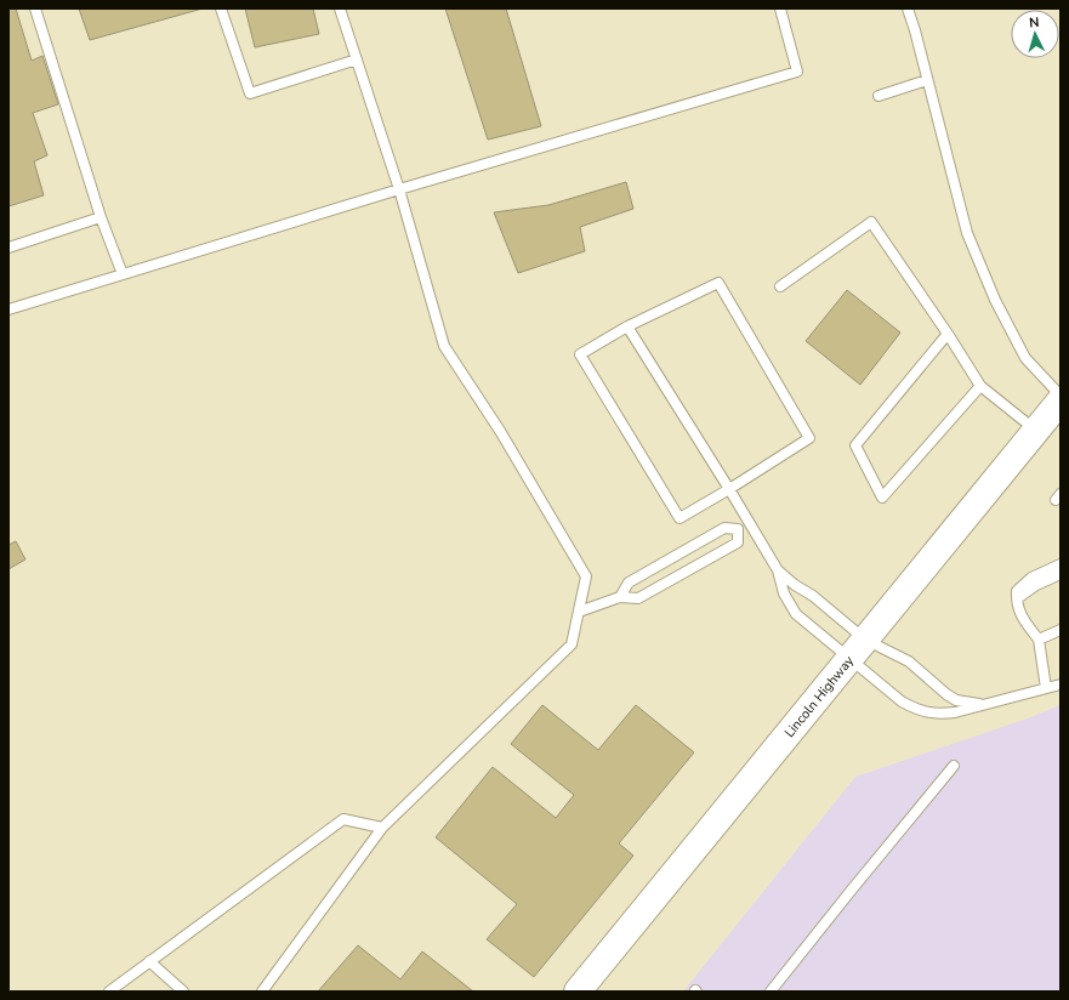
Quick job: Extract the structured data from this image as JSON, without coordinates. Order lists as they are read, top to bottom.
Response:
{
  "streets": {
    "main road": ["Lincoln Highway"]
  },
  "north": "top"
}
